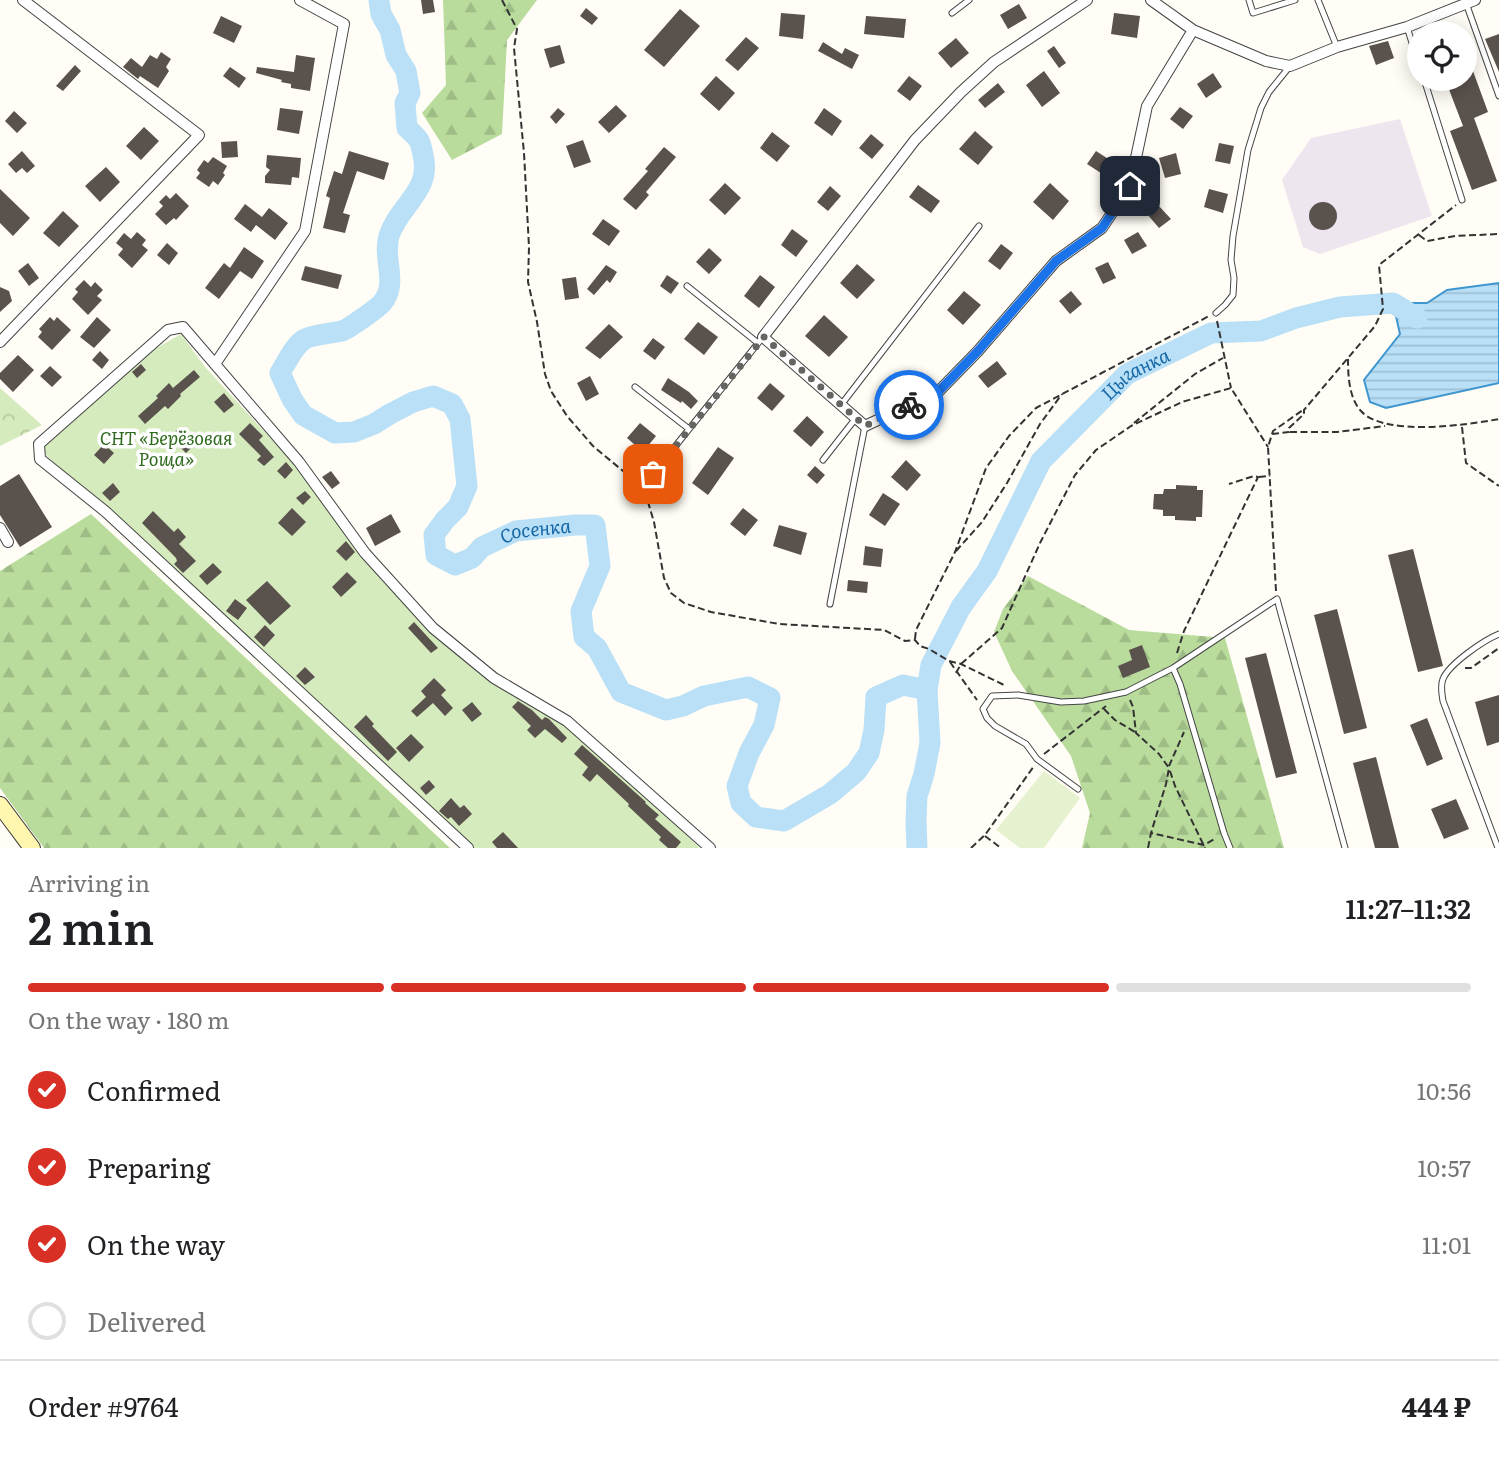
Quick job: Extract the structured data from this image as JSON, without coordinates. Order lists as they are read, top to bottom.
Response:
{
  "water": ["Цыганка", "Сосенка"],
  "parks": ["СНТ «Берёзовая Роща»"],
  "page": {
    "heading": ["2 min", "Arriving in", "11:27–11:32"],
    "panel": ["Order #9764", "444 ₽"],
    "bar": "On the way · 180 m",
    "list": [
      ["Confirmed", "10:56"],
      ["Preparing", "10:57"],
      ["On the way", "11:01"],
      "Delivered"
    ]
  }
}
